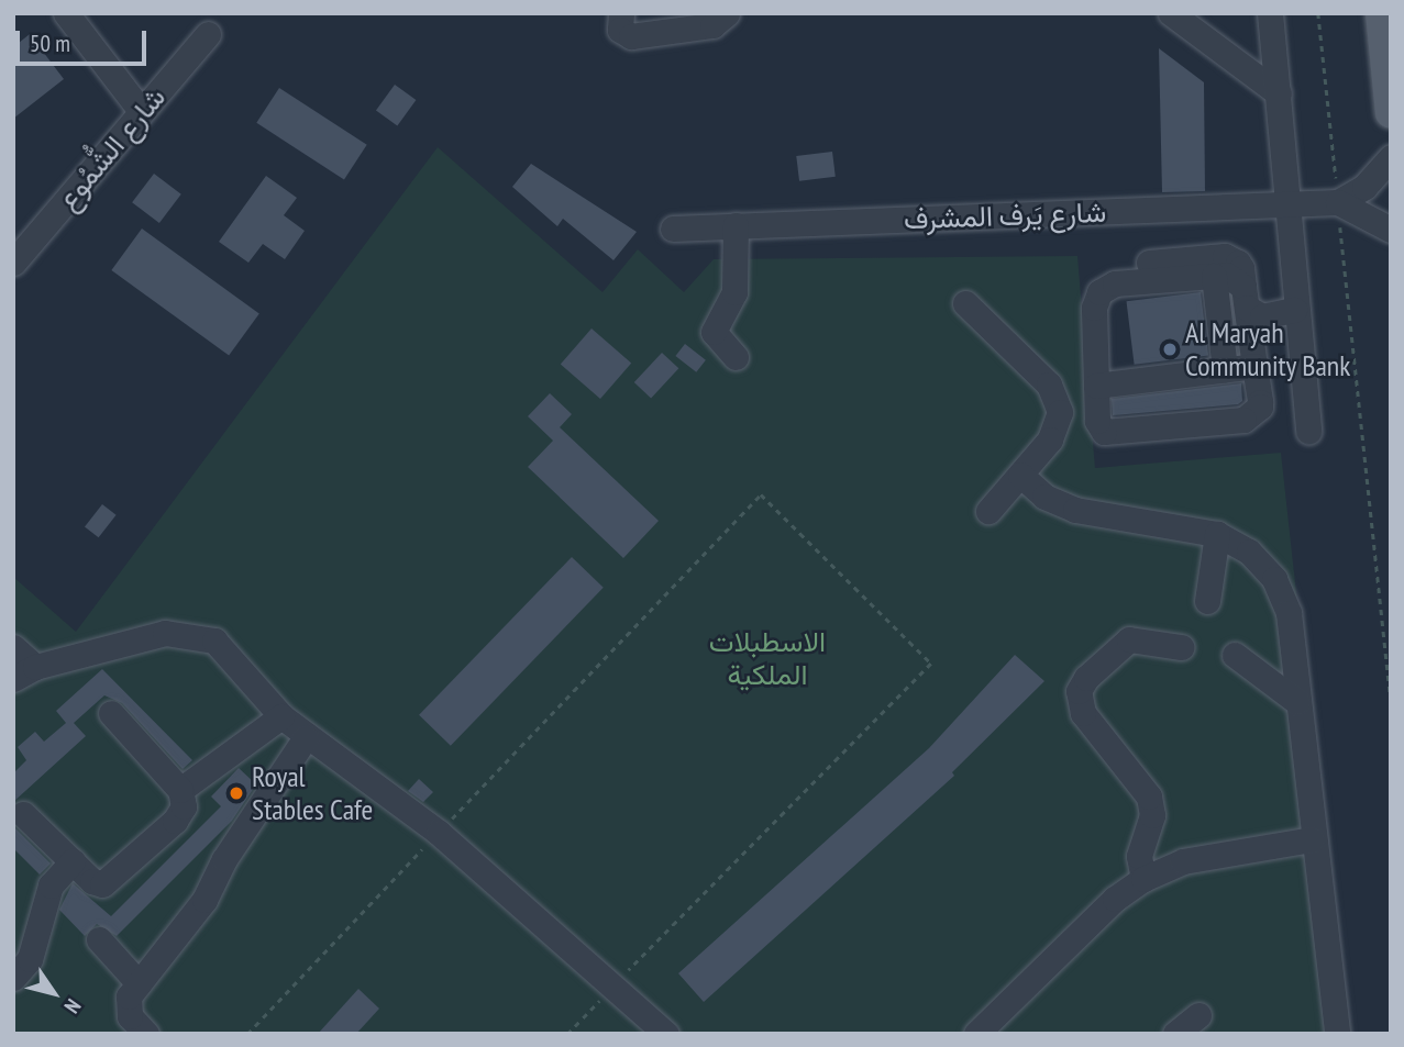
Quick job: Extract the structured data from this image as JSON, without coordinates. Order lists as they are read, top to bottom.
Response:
{
  "streets": {
    "street": ["شارع الشُّمُوع", "شارع يَرف المشرف"]
  },
  "parks": ["الاسطبلات الملكية"],
  "places": ["Al Maryah Community Bank", "Royal Stables Cafe"],
  "scale_bar": "50 m",
  "north": "bottom right"
}
